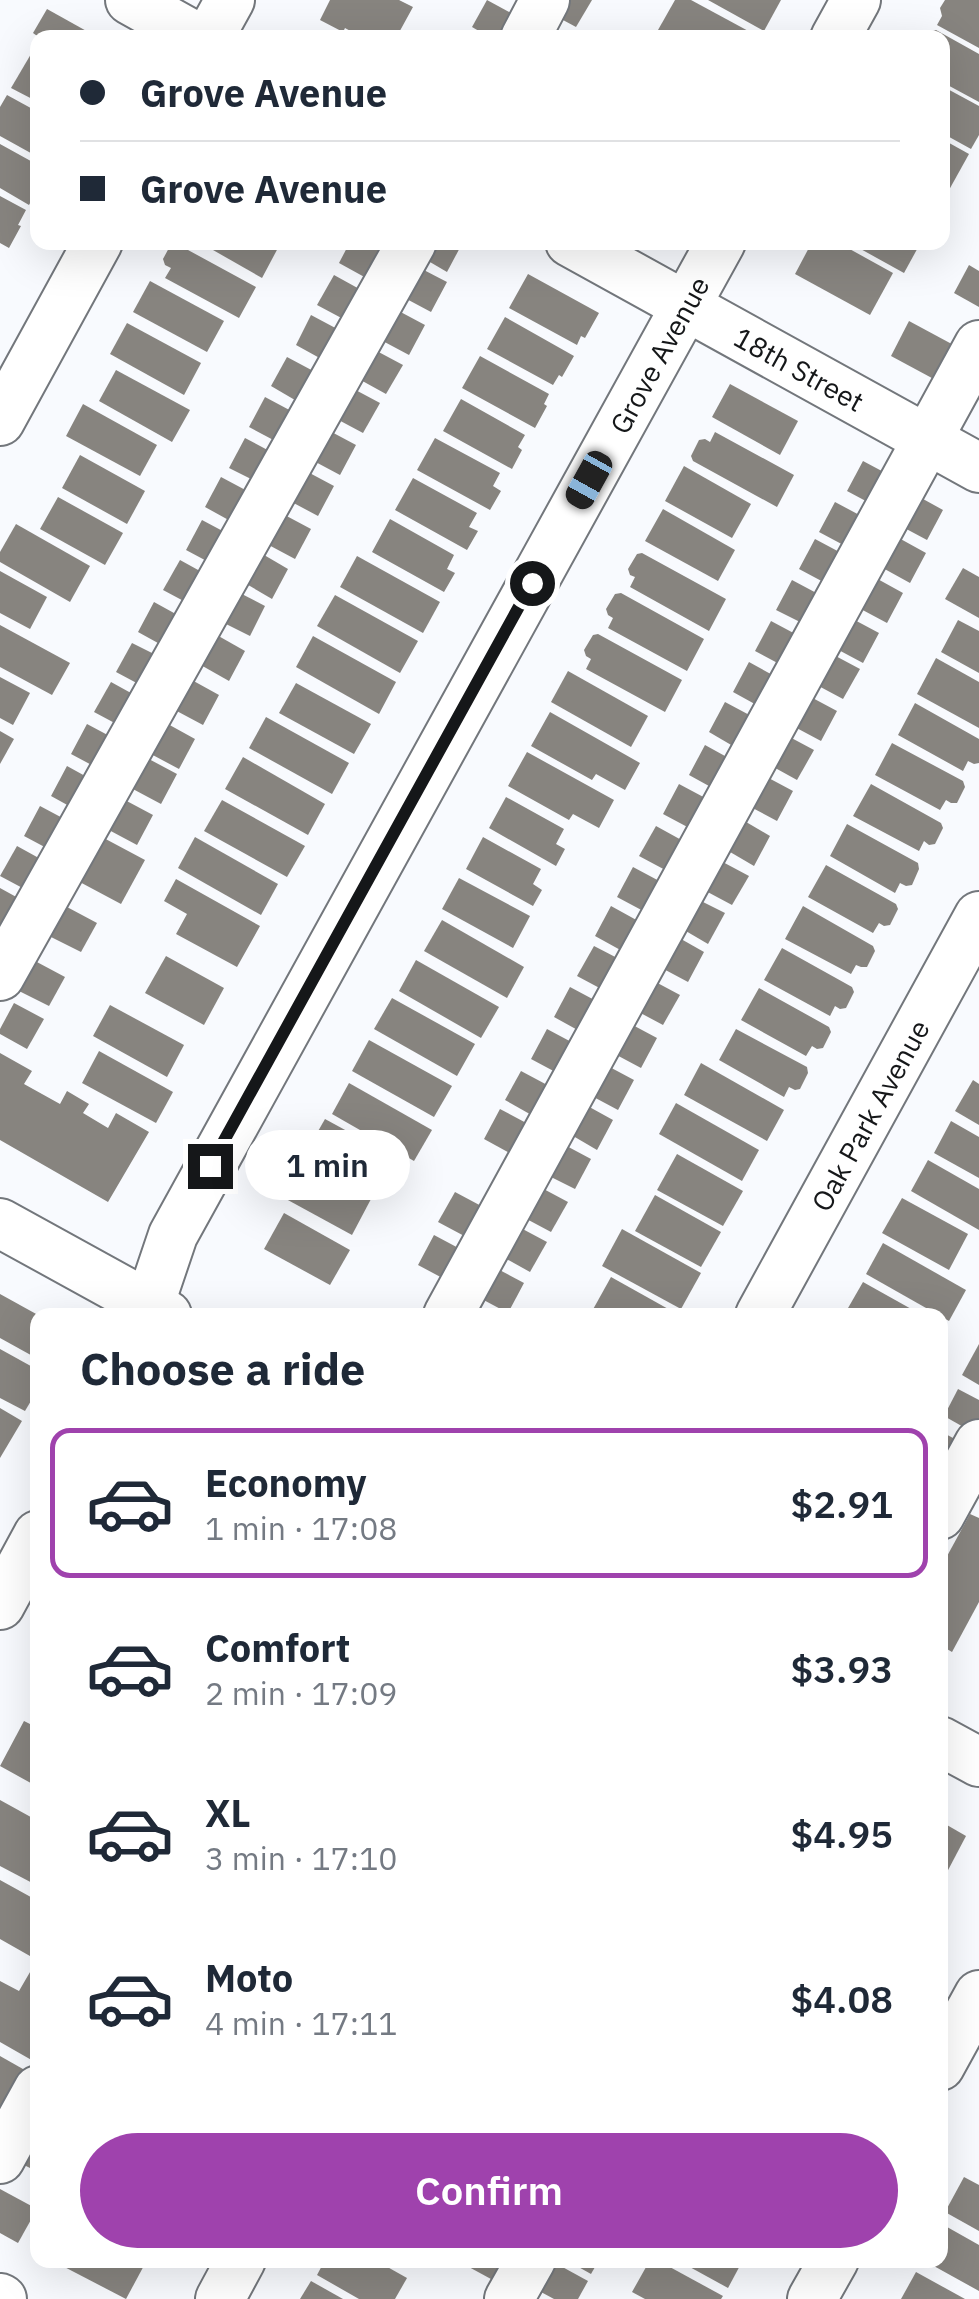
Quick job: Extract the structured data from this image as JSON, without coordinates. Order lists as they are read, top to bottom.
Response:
{
  "streets": {
    "street": ["Grove Avenue", "18th Street", "Oak Park Avenue"]
  },
  "crossings": [
    ["Grove Avenue", "18th Street"]
  ],
  "page": {
    "banner": ["Grove Avenue", "Grove Avenue"],
    "bubble": "1 min",
    "heading": "Choose a ride",
    "list": [
      {
        "name": "Economy",
        "note": "1 min · 17:08",
        "value": "$2.91"
      },
      {
        "name": "Comfort",
        "note": "2 min · 17:09",
        "value": "$3.93"
      },
      {
        "name": "XL",
        "note": "3 min · 17:10",
        "value": "$4.95"
      },
      {
        "name": "Moto",
        "note": "4 min · 17:11",
        "value": "$4.08"
      }
    ],
    "buttons": "Confirm"
  }
}
